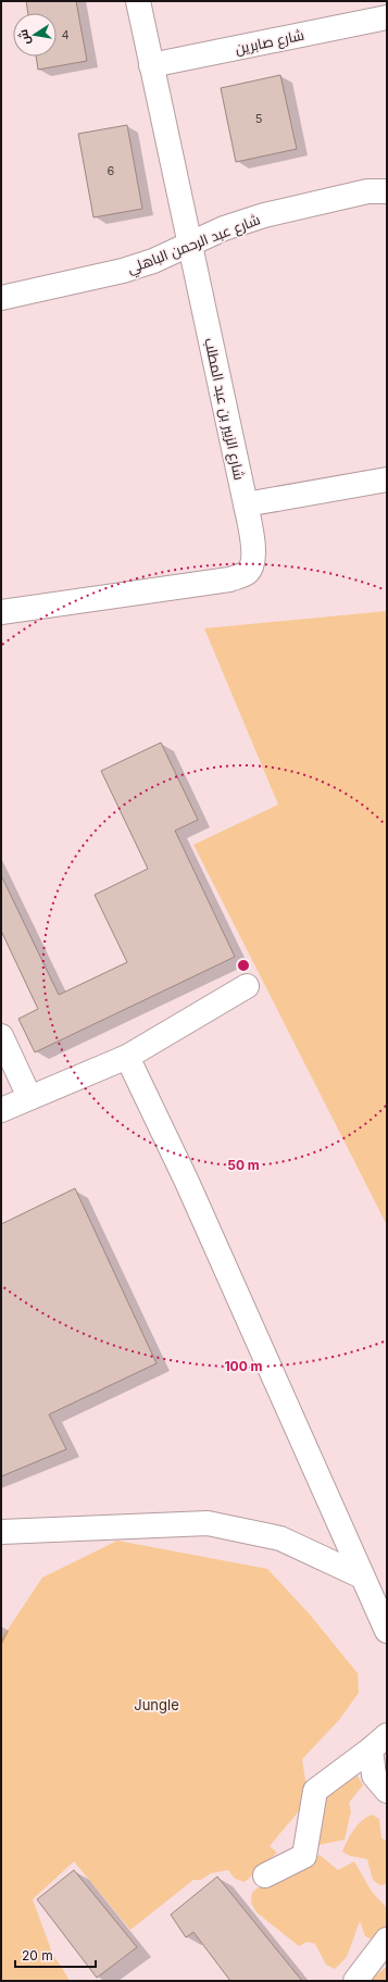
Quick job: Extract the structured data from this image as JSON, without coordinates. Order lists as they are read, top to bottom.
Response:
{
  "streets": {
    "street": ["شارع صابرين", "شارع عبد الرحمن الباهلي", "شارع الزبير بن عبد المطلب"]
  },
  "crossings": [
    ["شارع صابرين", "شارع الزبير بن عبد المطلب"],
    ["شارع عبد الرحمن الباهلي", "شارع الزبير بن عبد المطلب"]
  ],
  "parks": ["Jungle"],
  "house_numbers": ["4", "5", "6"],
  "scale_bar": "20 m",
  "north": "left",
  "rings": ["50 m", "100 m"]
}
